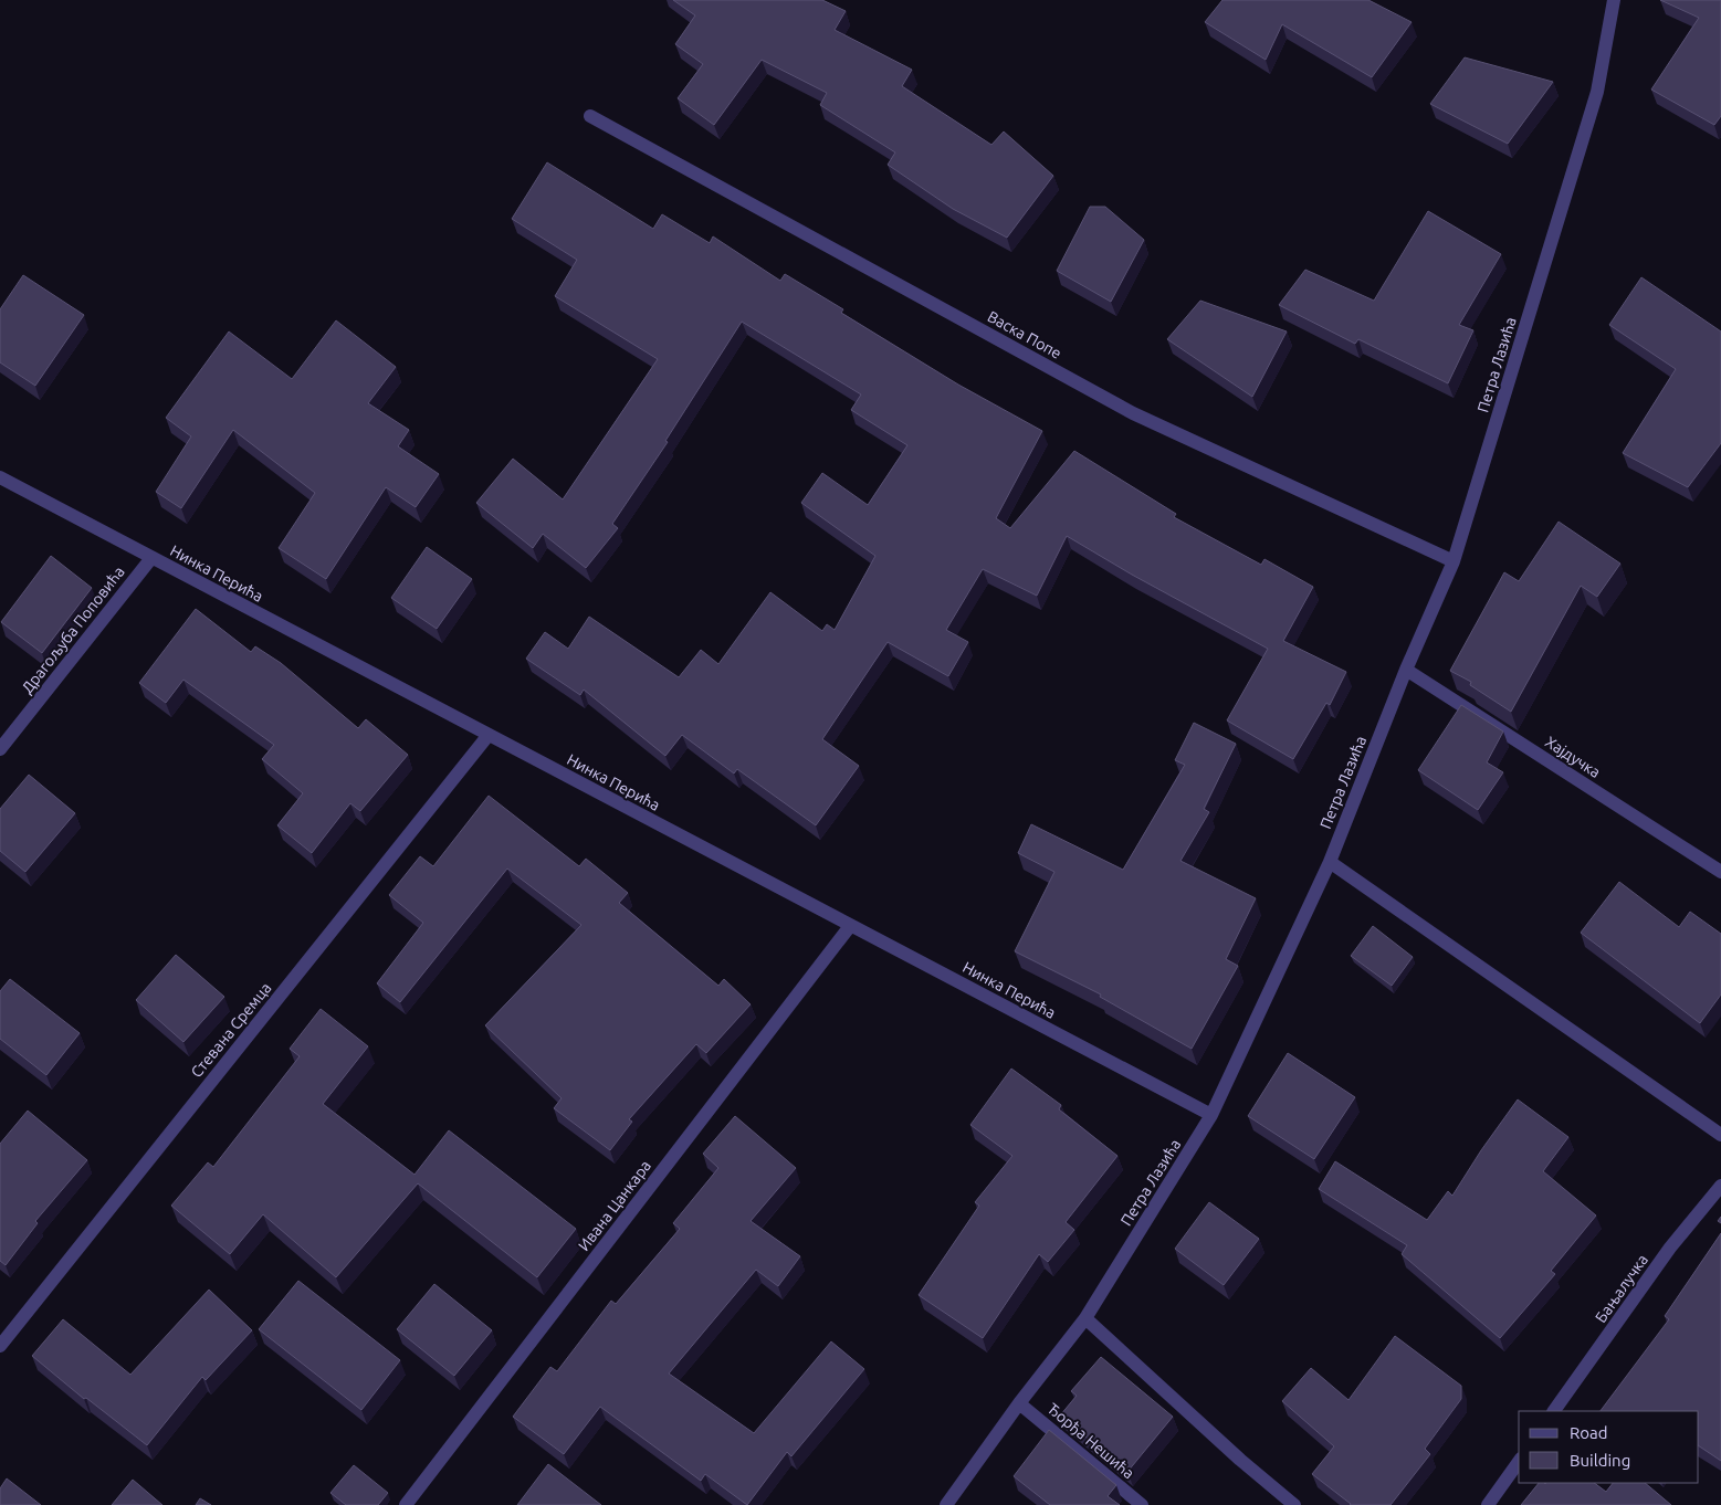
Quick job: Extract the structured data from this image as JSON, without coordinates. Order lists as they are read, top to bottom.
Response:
{
  "streets": {
    "street": [
      "Васка Попе",
      "Петра Лазића",
      "Нинка Перића",
      "Драгољуба Поповића",
      "Хајдучка",
      "Стевана Сремца",
      "Ивана Цанкара",
      "Бањалучка",
      "Ђорђа Нешића"
    ]
  },
  "crossings": [
    ["Васка Попе", "Петра Лазића"],
    ["Петра Лазића", "Нинка Перића"],
    ["Петра Лазића", "Хајдучка"],
    ["Петра Лазића", "Ђорђа Нешића"],
    ["Нинка Перића", "Драгољуба Поповића"],
    ["Нинка Перића", "Стевана Сремца"],
    ["Нинка Перића", "Ивана Цанкара"]
  ],
  "legend": ["Road", "Building"]
}
